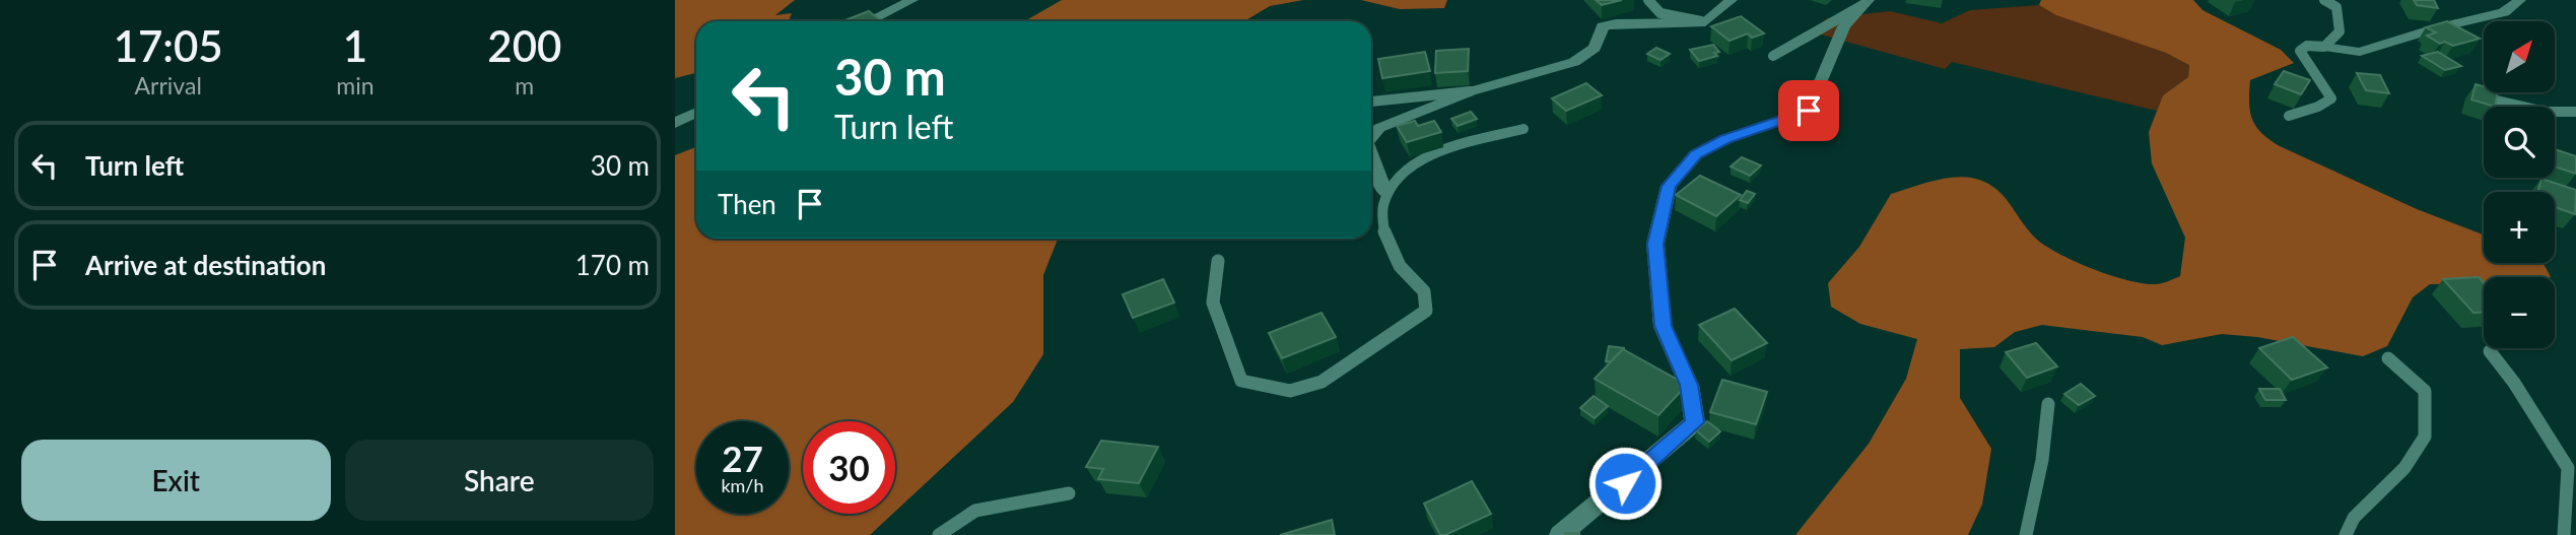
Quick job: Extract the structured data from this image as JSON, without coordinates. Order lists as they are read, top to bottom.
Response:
{
  "north": "top right",
  "page": {
    "eta": [
      "17:05",
      "Arrival",
      "1",
      "min",
      "200",
      "m"
    ],
    "map_buttons": ["+", "−"],
    "turn": ["30 m", "Turn left"],
    "list": [
      {
        "name": "Turn left",
        "value": "30 m"
      },
      {
        "name": "Arrive at destination",
        "value": "170 m"
      }
    ],
    "then": "Then",
    "speed": "27 km/h",
    "limit": "30",
    "buttons": ["Exit", "Share"]
  }
}
